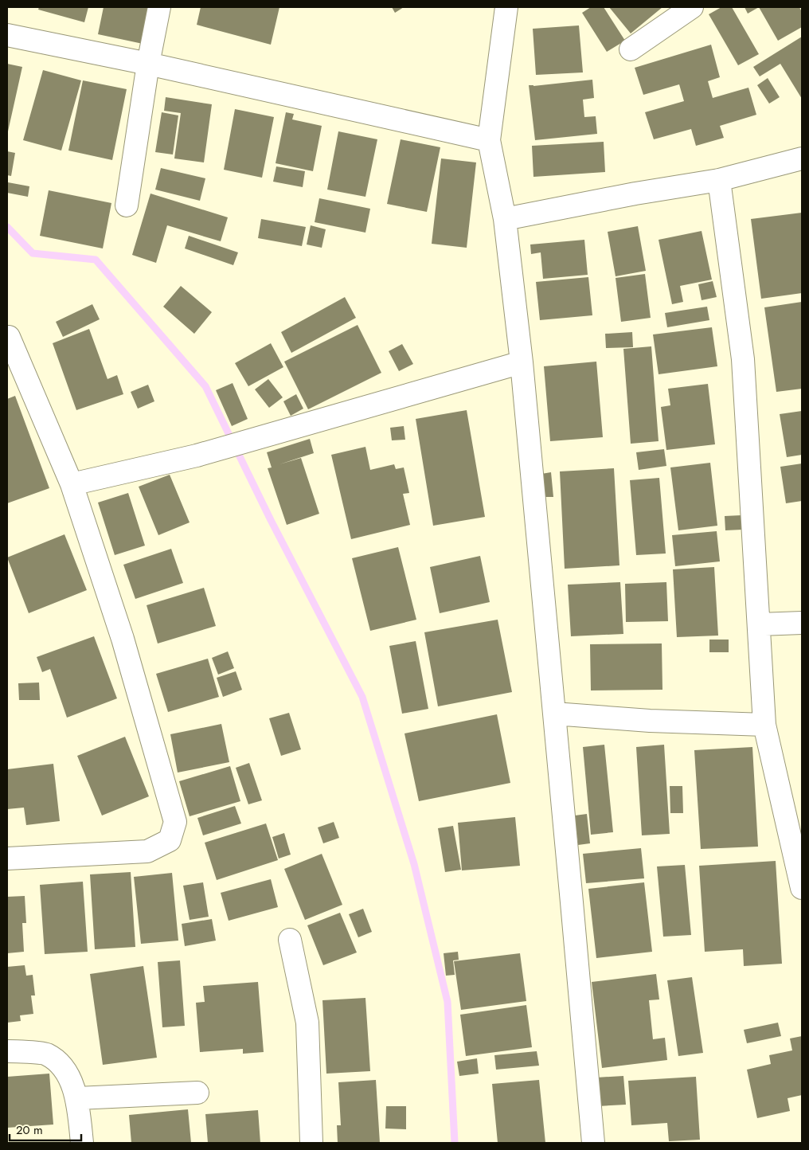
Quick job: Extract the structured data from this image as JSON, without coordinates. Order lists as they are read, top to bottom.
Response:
{
  "scale_bar": "20 m"
}
